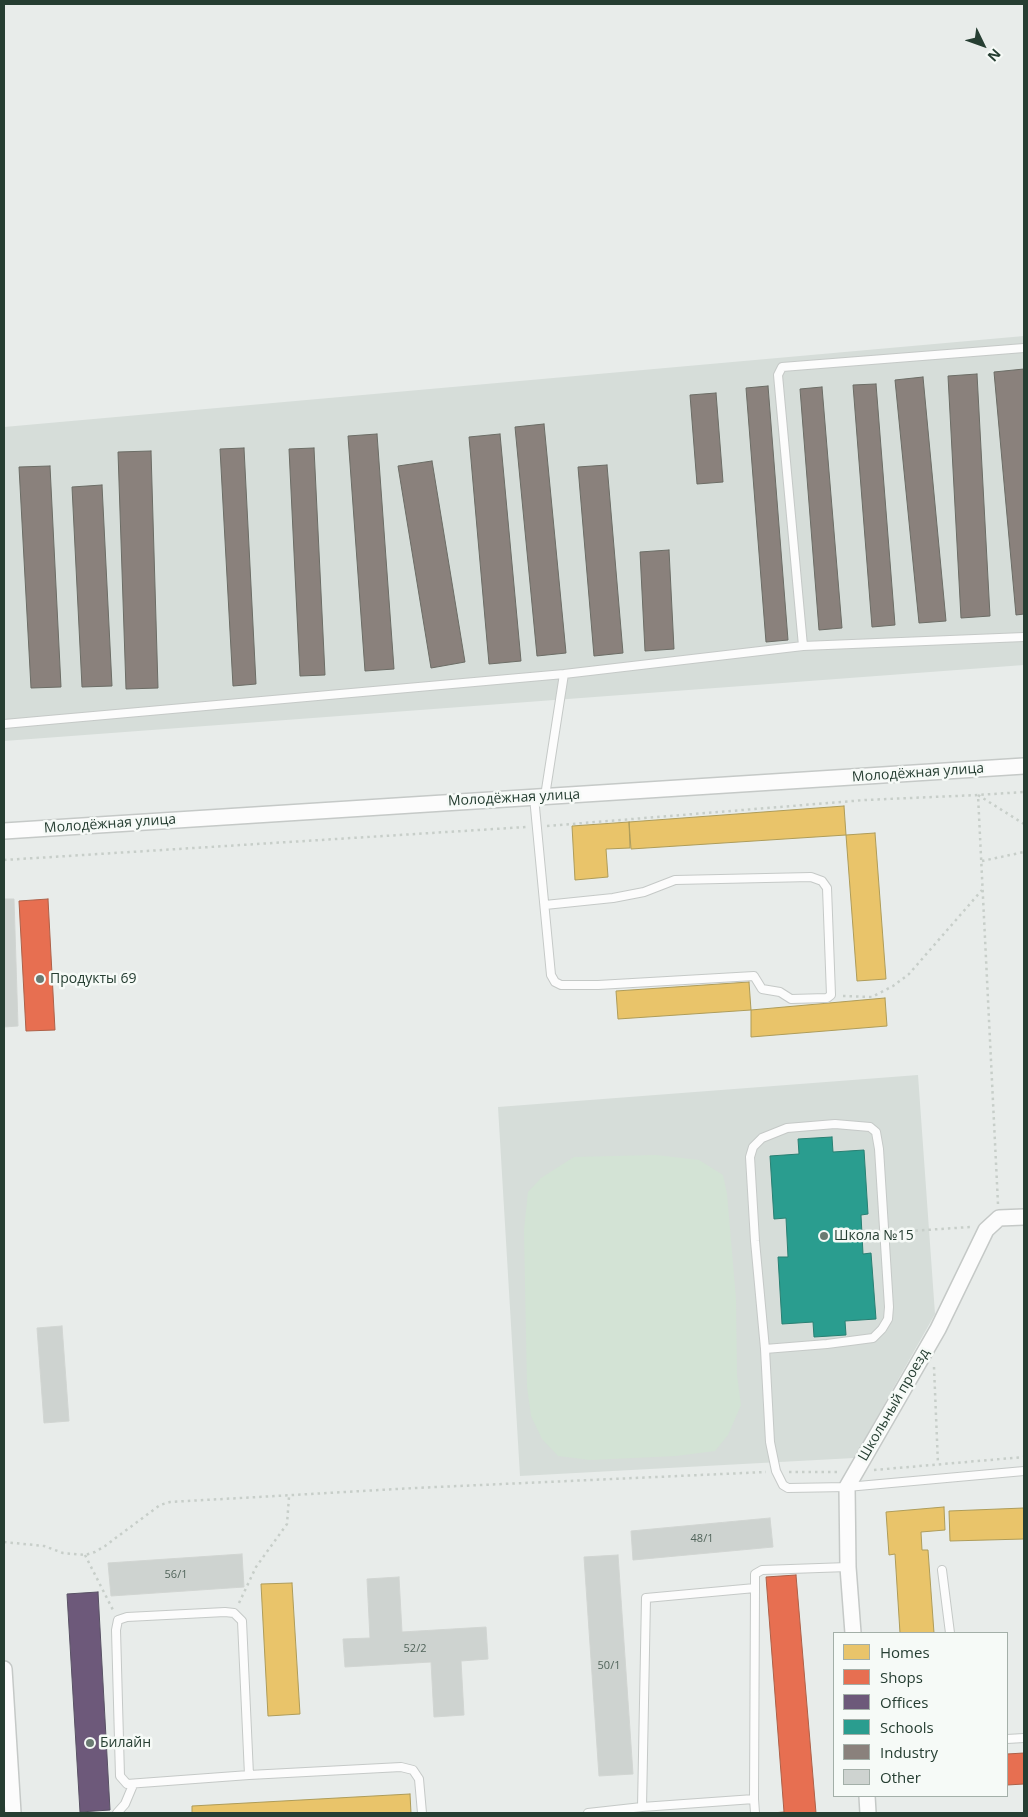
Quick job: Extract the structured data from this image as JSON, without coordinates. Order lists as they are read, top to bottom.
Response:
{
  "streets": {
    "street": ["Молодёжная улица", "Школьный проезд"]
  },
  "places": ["Продукты 69", "Школа №15", "Билайн"],
  "house_numbers": [
    "48/1",
    "56/1",
    "52/2",
    "50/1"
  ],
  "legend": [
    "Homes",
    "Shops",
    "Offices",
    "Schools",
    "Industry",
    "Other"
  ],
  "north": "bottom right"
}
